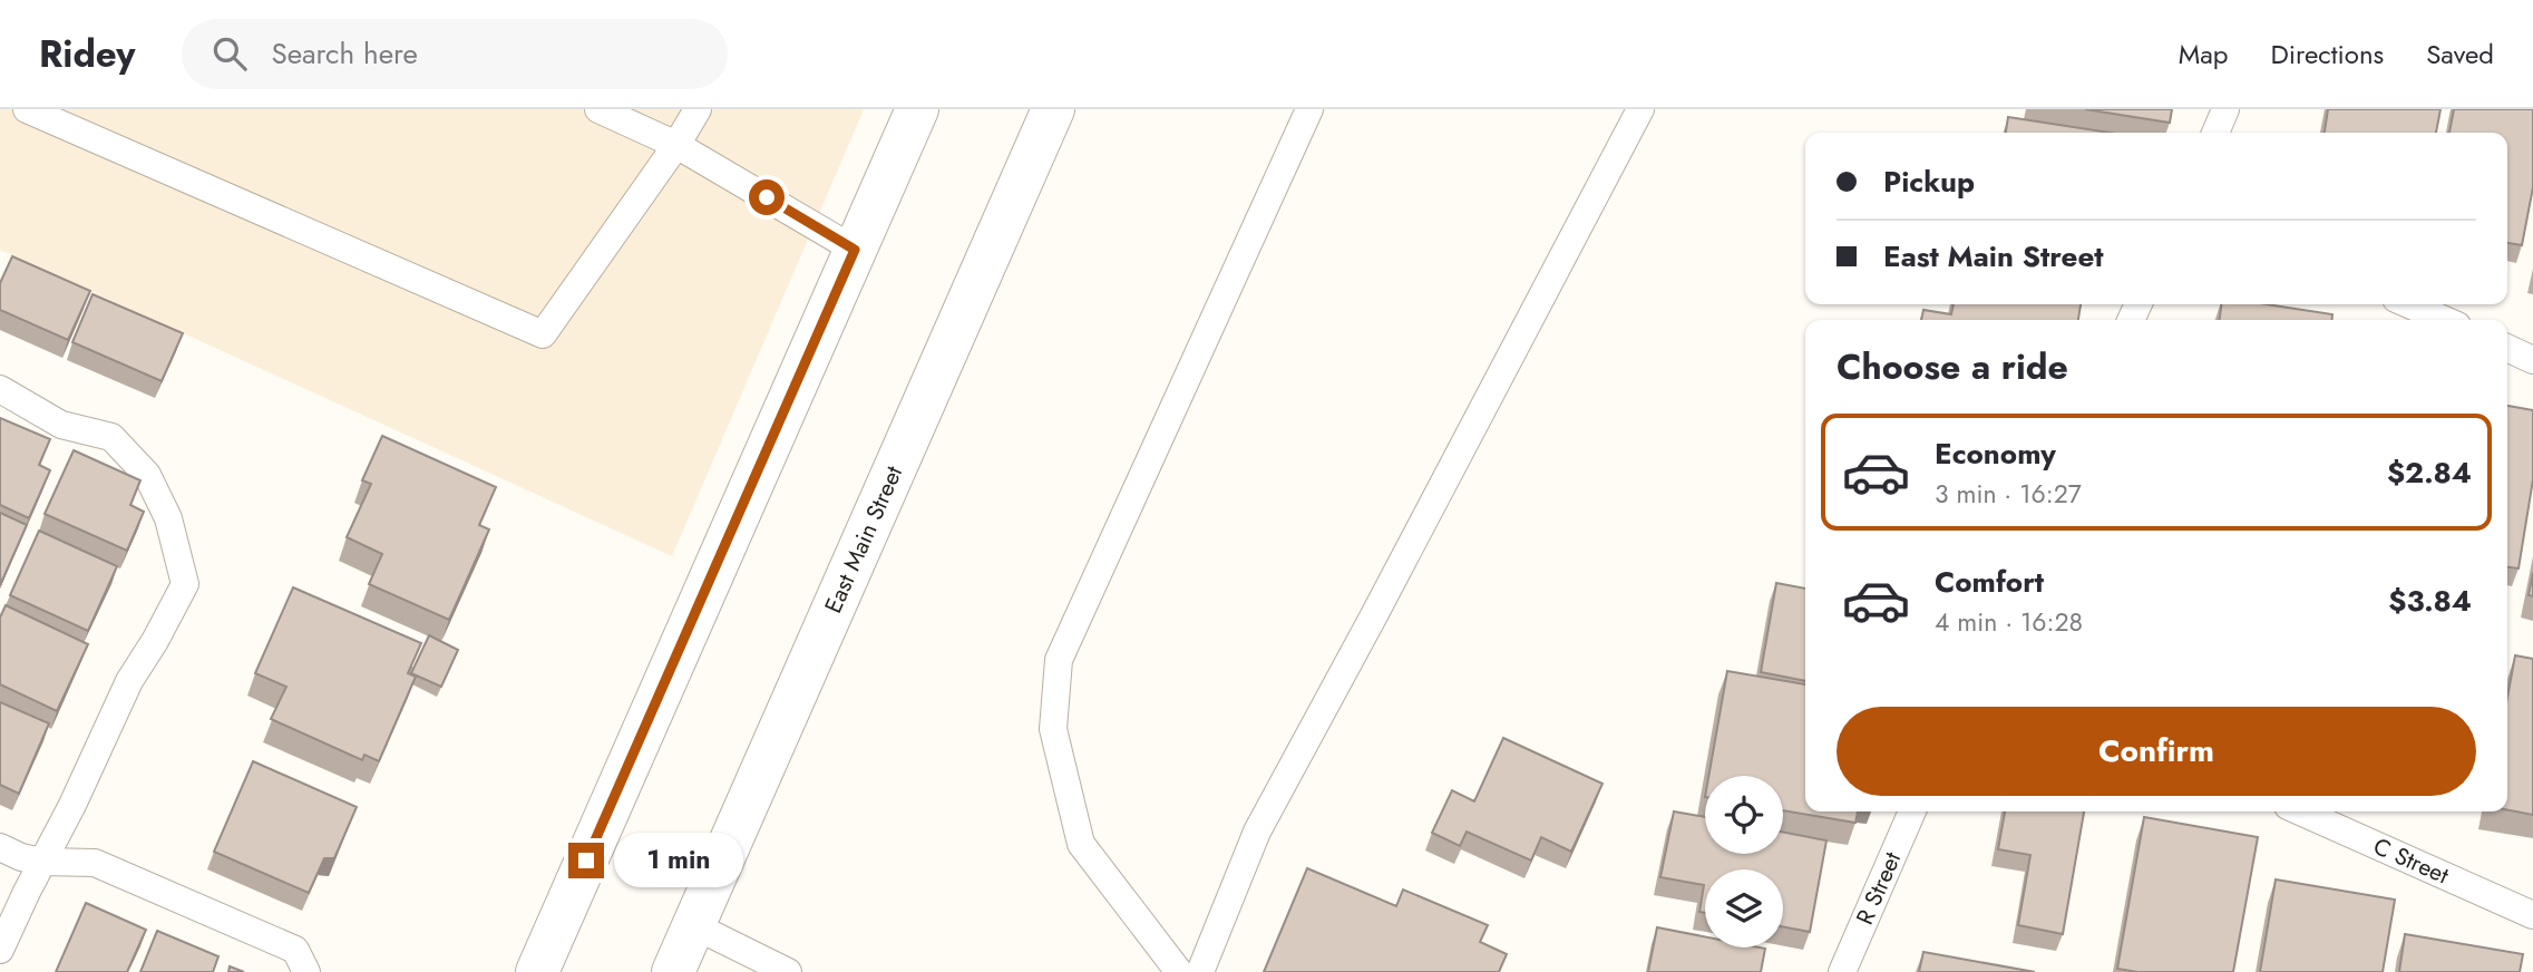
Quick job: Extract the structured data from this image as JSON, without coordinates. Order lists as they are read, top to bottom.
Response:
{
  "streets": {
    "main road": ["East Main Street"],
    "lane": ["C Street", "R Street"]
  },
  "page": {
    "header": "Ridey",
    "search": "Search here",
    "nav": ["Map", "Directions", "Saved"],
    "banner": ["Pickup", "East Main Street"],
    "heading": "Choose a ride",
    "list": [
      {
        "name": "Economy",
        "note": "3 min · 16:27",
        "value": "$2.84"
      },
      {
        "name": "Comfort",
        "note": "4 min · 16:28",
        "value": "$3.84"
      }
    ],
    "buttons": "Confirm",
    "bubble": "1 min"
  }
}
